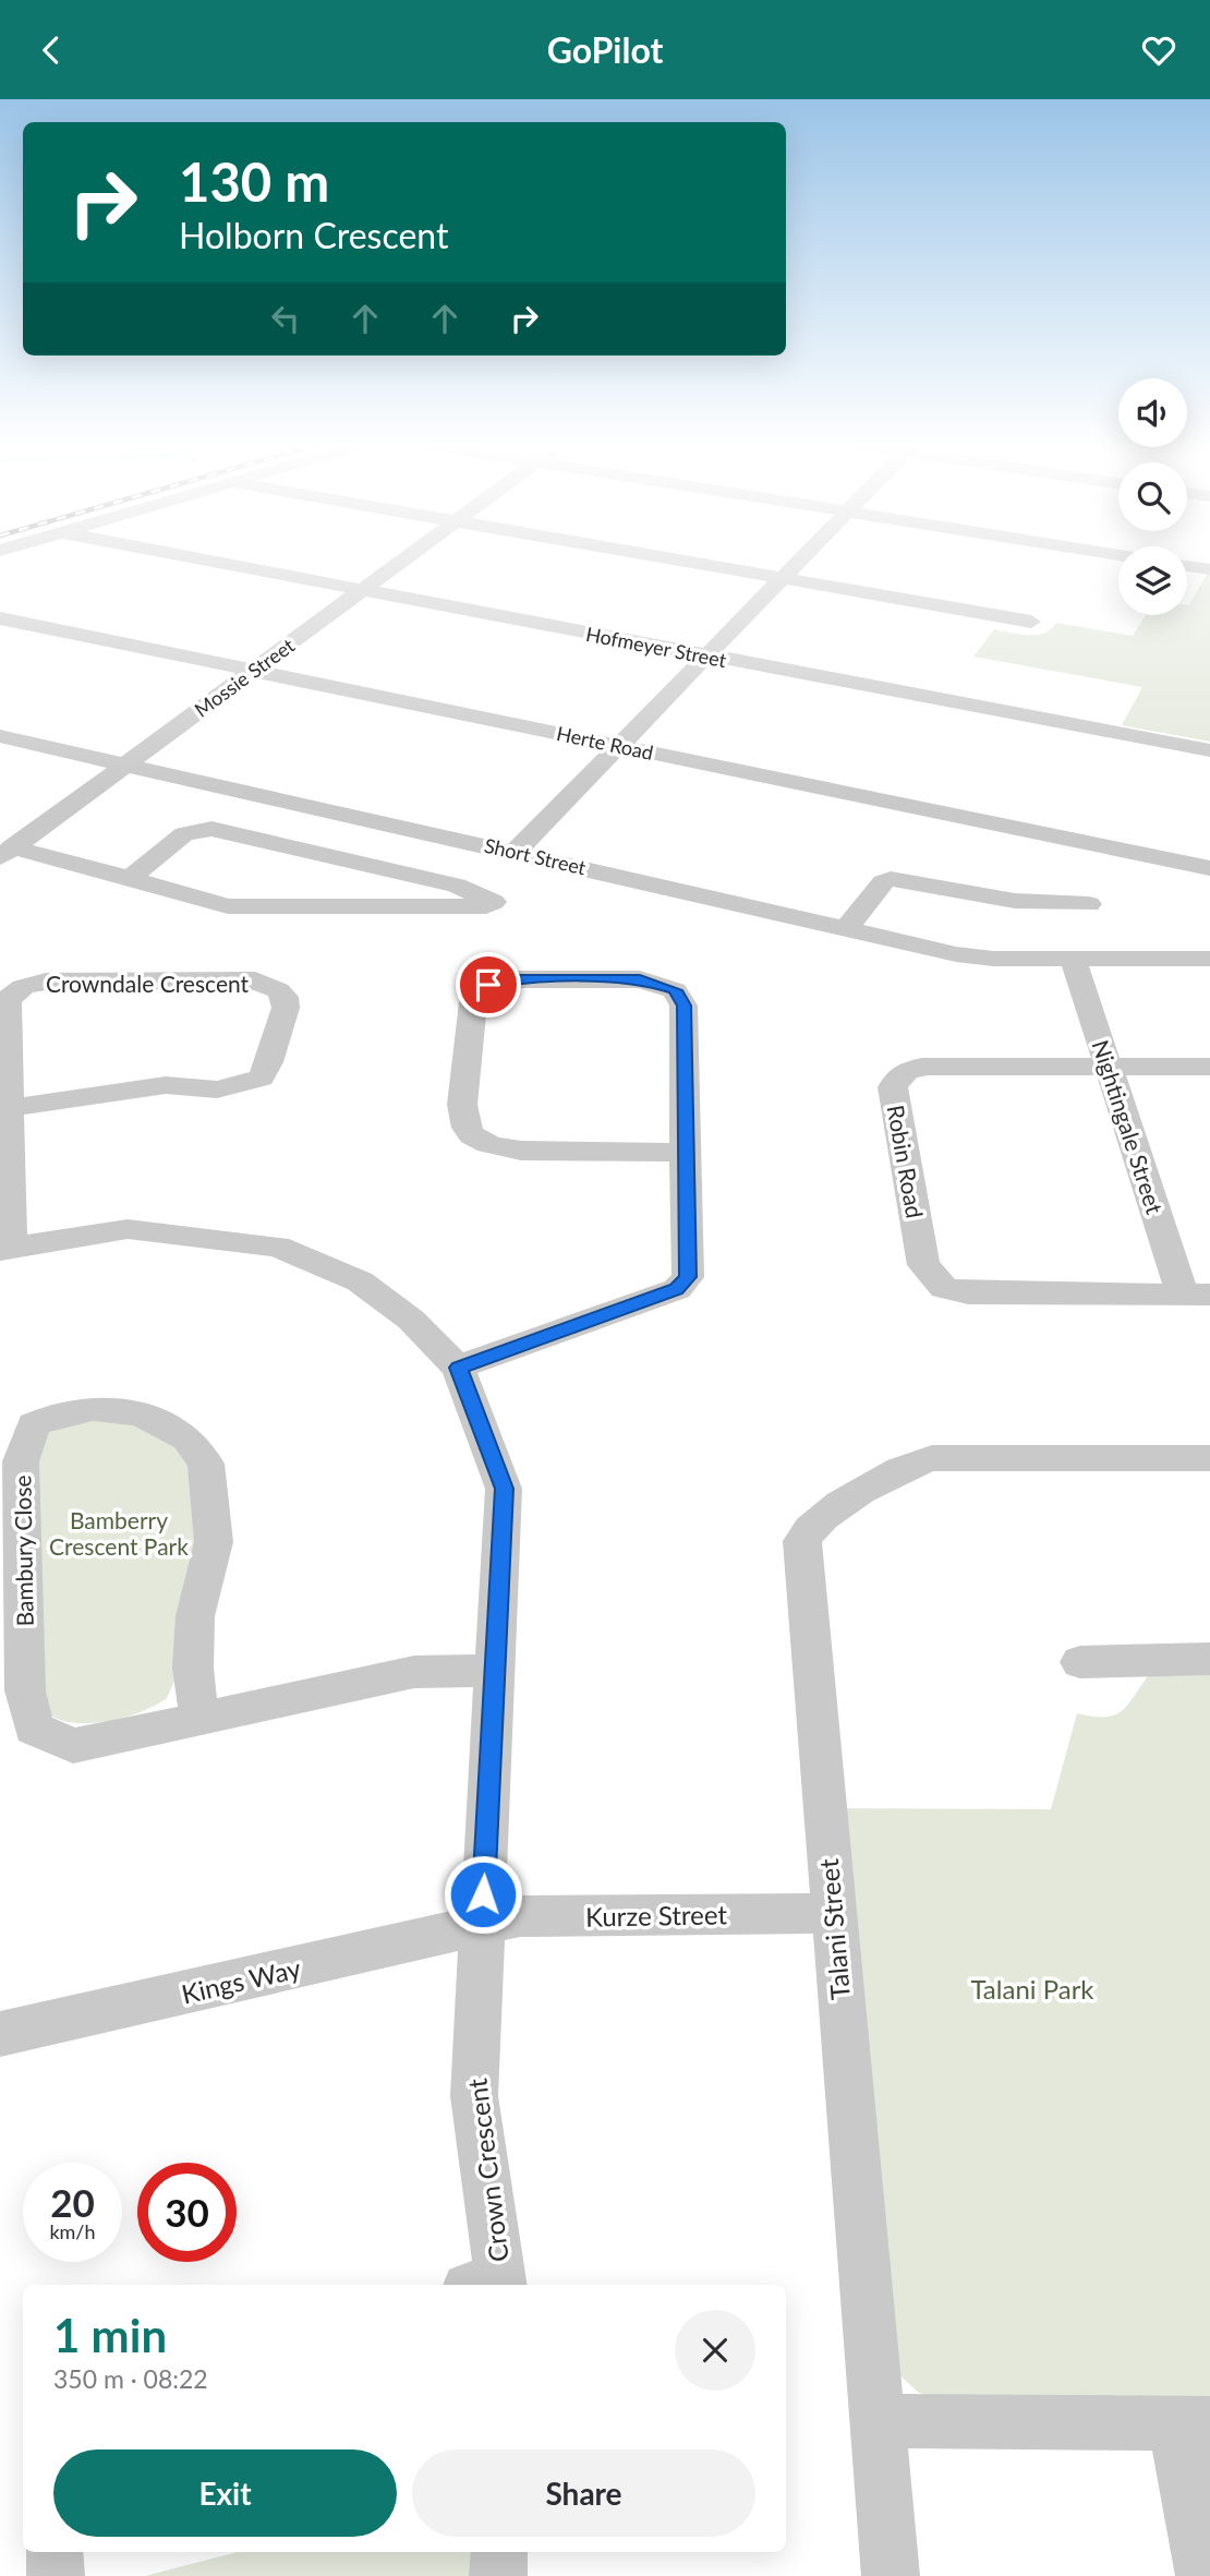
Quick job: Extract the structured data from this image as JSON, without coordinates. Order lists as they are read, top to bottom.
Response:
{
  "streets": {
    "street": [
      "Hofmeyer Street",
      "Mossie Street",
      "Herte Road",
      "Short Street",
      "Crowndale Crescent",
      "Nightingale Street",
      "Robin Road",
      "Bambury Close",
      "Kurze Street",
      "Talani Street",
      "Kings Way",
      "Crown Crescent"
    ]
  },
  "crossings": [
    ["Hofmeyer Street", "Mossie Street"],
    ["Mossie Street", "Herte Road"],
    ["Mossie Street", "Short Street"],
    ["Short Street", "Nightingale Street"],
    ["Nightingale Street", "Robin Road"],
    ["Bambury Close", "Crown Crescent"],
    ["Kurze Street", "Talani Street"],
    ["Kurze Street", "Kings Way"],
    ["Kurze Street", "Crown Crescent"],
    ["Kings Way", "Crown Crescent"]
  ],
  "parks": ["Bamberry Crescent Park", "Talani Park"],
  "page": {
    "header": "GoPilot",
    "turn": ["130 m", "Holborn Crescent"],
    "speed": "20 km/h",
    "limit": "30",
    "heading": ["1 min", "350 m · 08:22"],
    "buttons": ["Exit", "Share"]
  }
}
